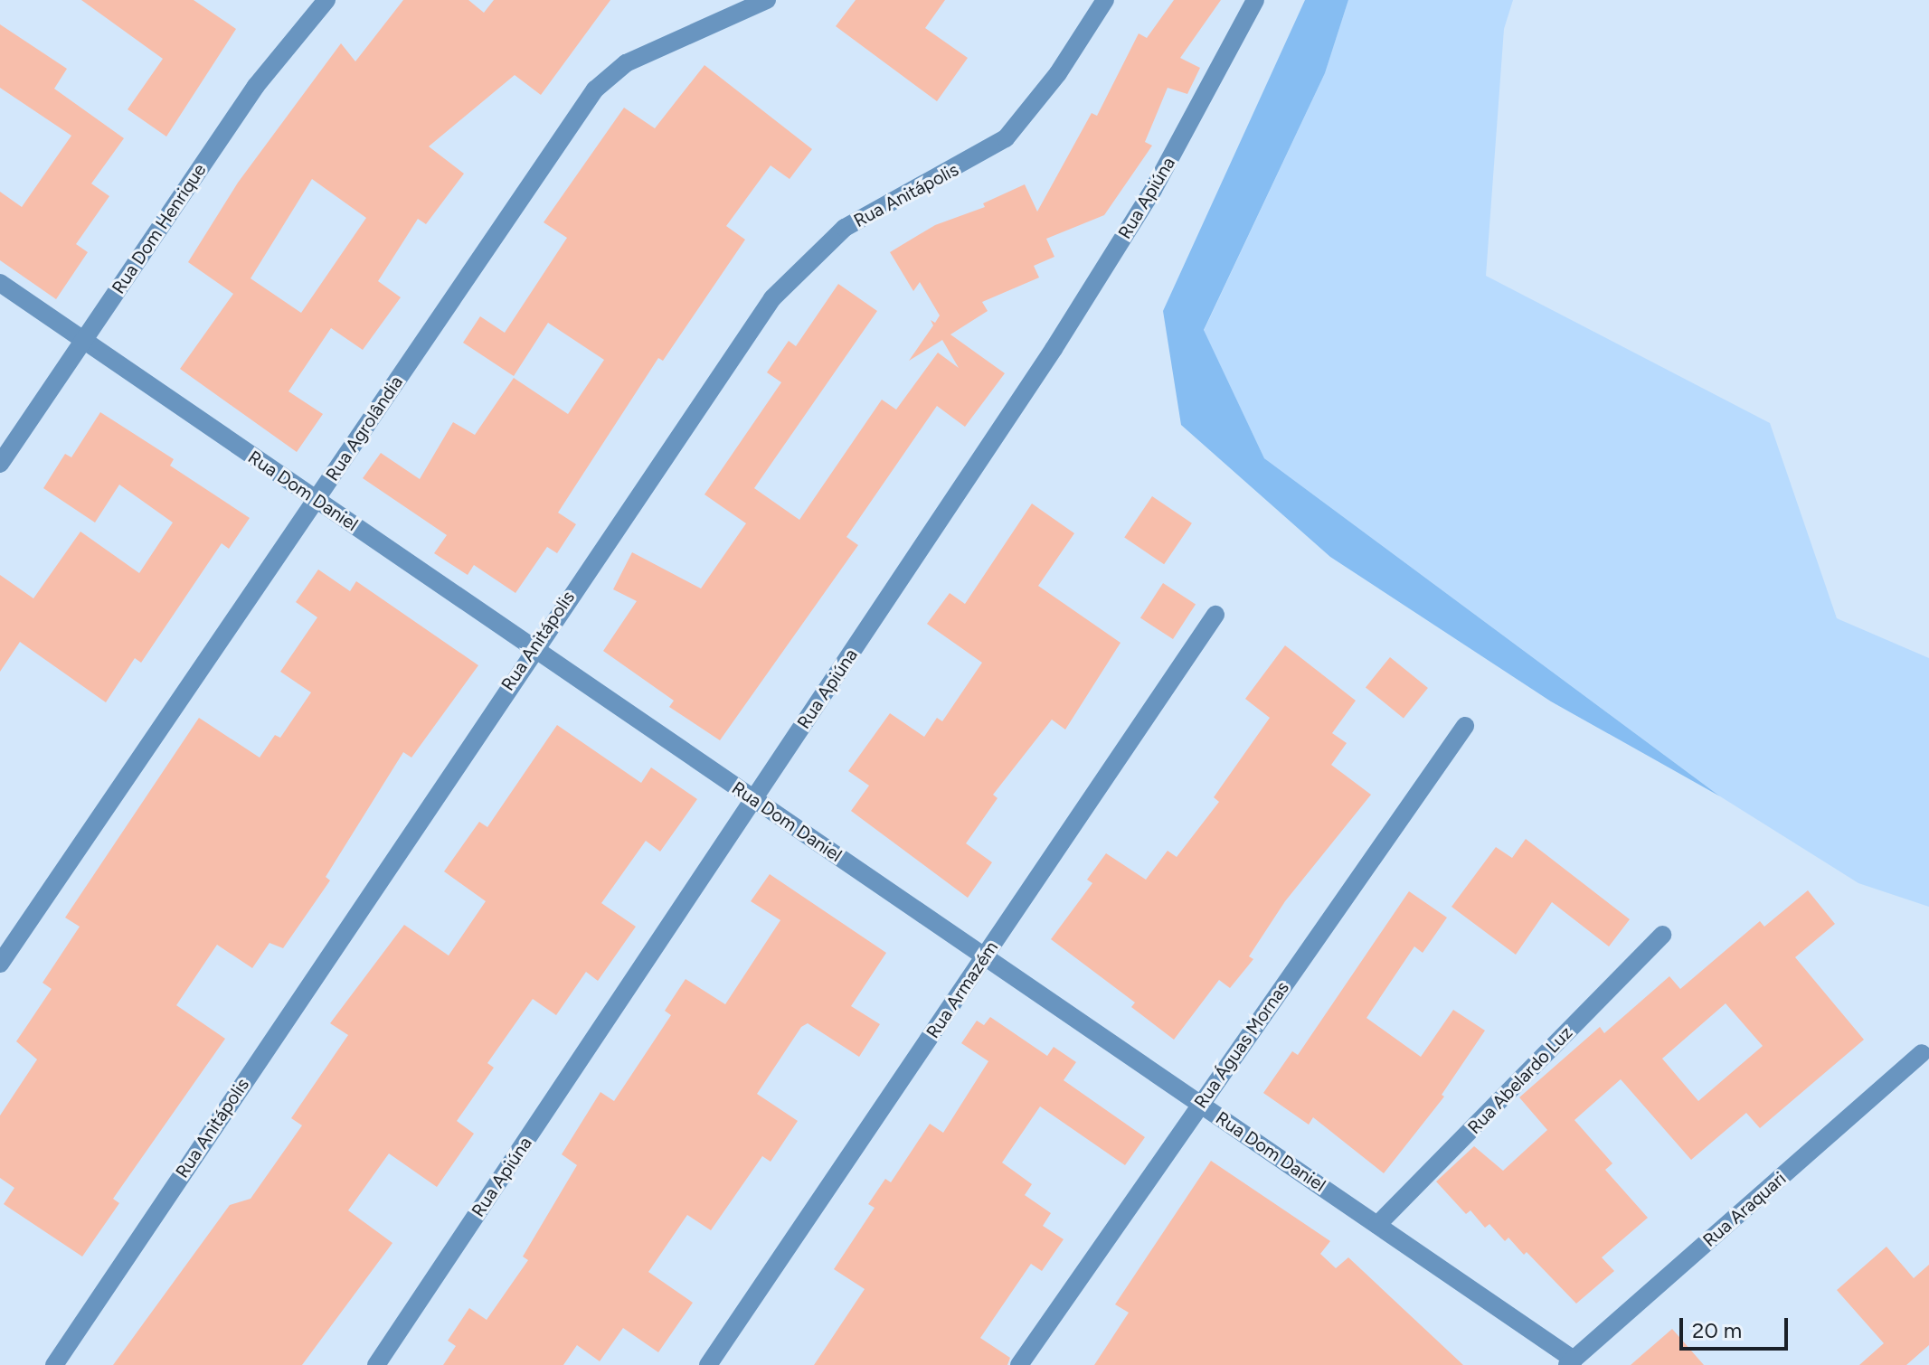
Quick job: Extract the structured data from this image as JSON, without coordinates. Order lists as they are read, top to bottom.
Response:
{
  "streets": {
    "street": [
      "Rua Anitápolis",
      "Rua Apiúna",
      "Rua Dom Henrique",
      "Rua Agrolândia",
      "Rua Dom Daniel",
      "Rua Armazém",
      "Rua Águas Mornas",
      "Rua Abelardo Luz",
      "Rua Araquari"
    ]
  },
  "crossings": [
    ["Rua Anitápolis", "Rua Dom Daniel"],
    ["Rua Apiúna", "Rua Dom Daniel"],
    ["Rua Dom Henrique", "Rua Dom Daniel"],
    ["Rua Agrolândia", "Rua Dom Daniel"],
    ["Rua Dom Daniel", "Rua Armazém"],
    ["Rua Dom Daniel", "Rua Águas Mornas"],
    ["Rua Dom Daniel", "Rua Abelardo Luz"],
    ["Rua Dom Daniel", "Rua Araquari"]
  ],
  "scale_bar": "20 m"
}
